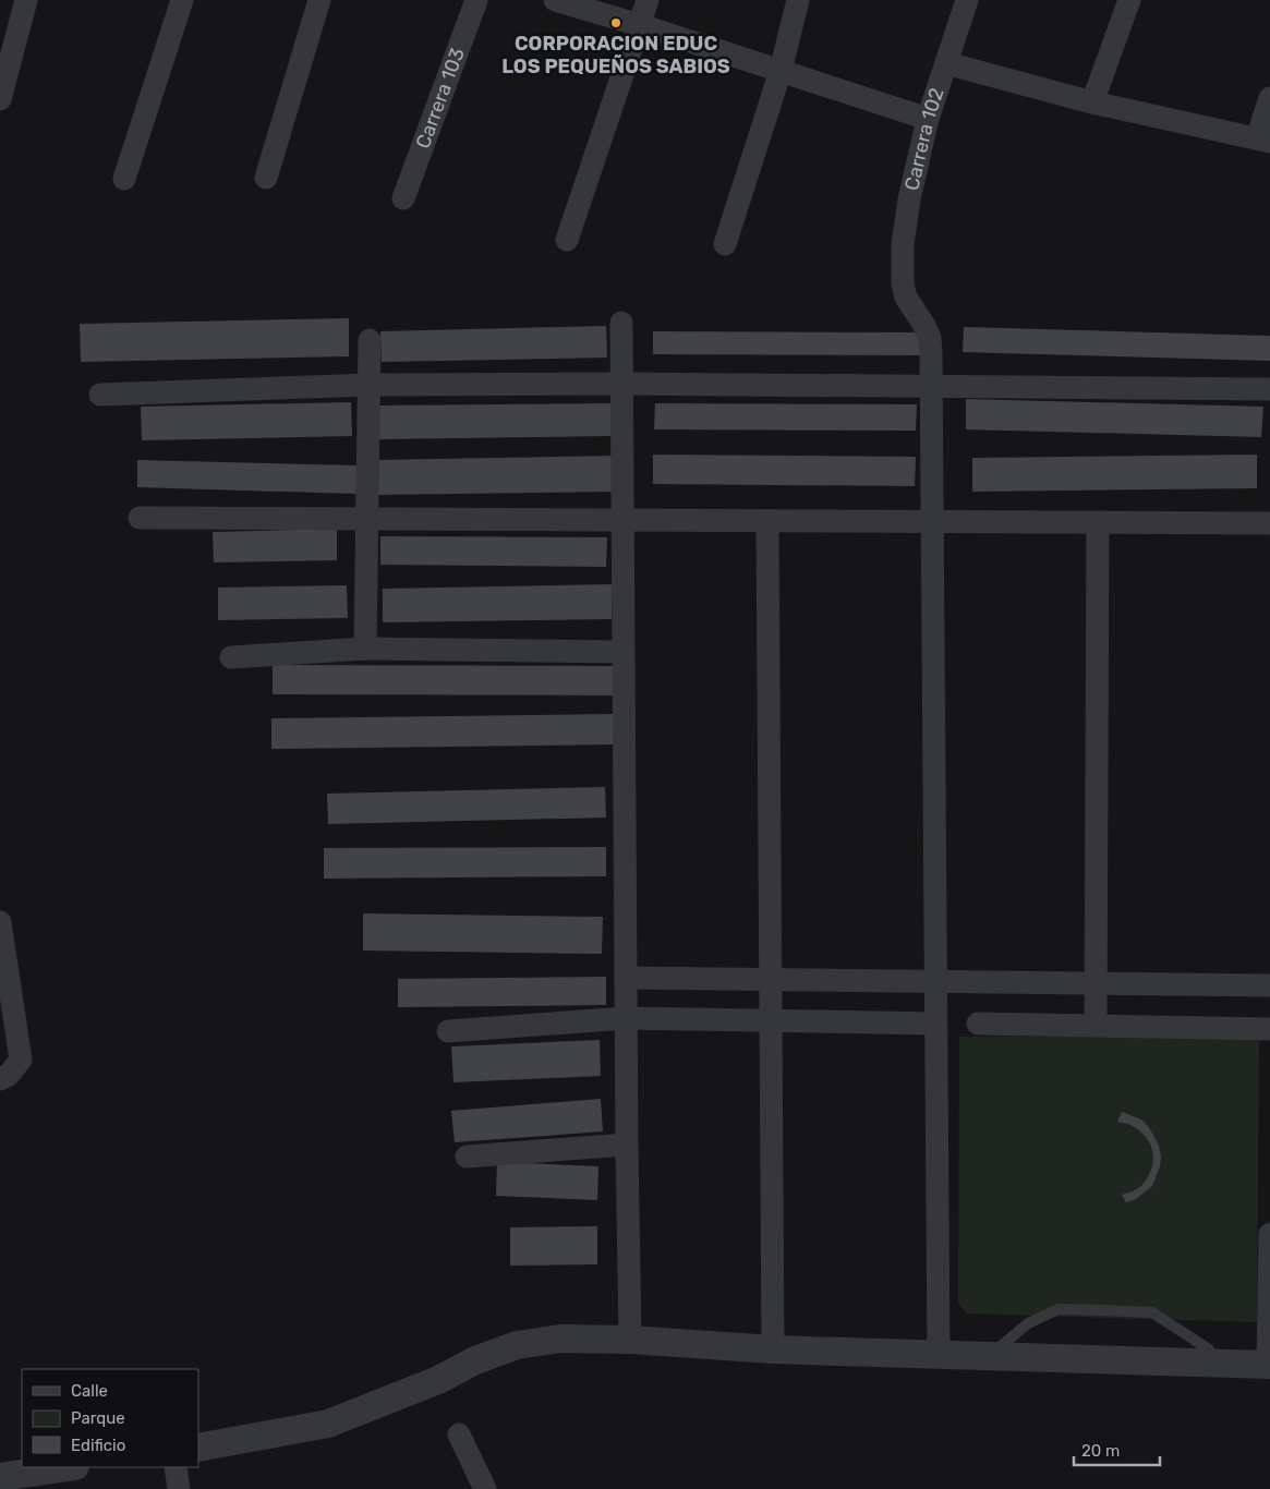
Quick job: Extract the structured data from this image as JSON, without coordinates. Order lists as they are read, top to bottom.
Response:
{
  "streets": {
    "street": ["Carrera 103", "Carrera 102"]
  },
  "places": ["CORPORACION EDUC LOS PEQUEÑOS SABIOS"],
  "legend": ["Calle", "Parque", "Edificio"],
  "scale_bar": "20 m"
}
